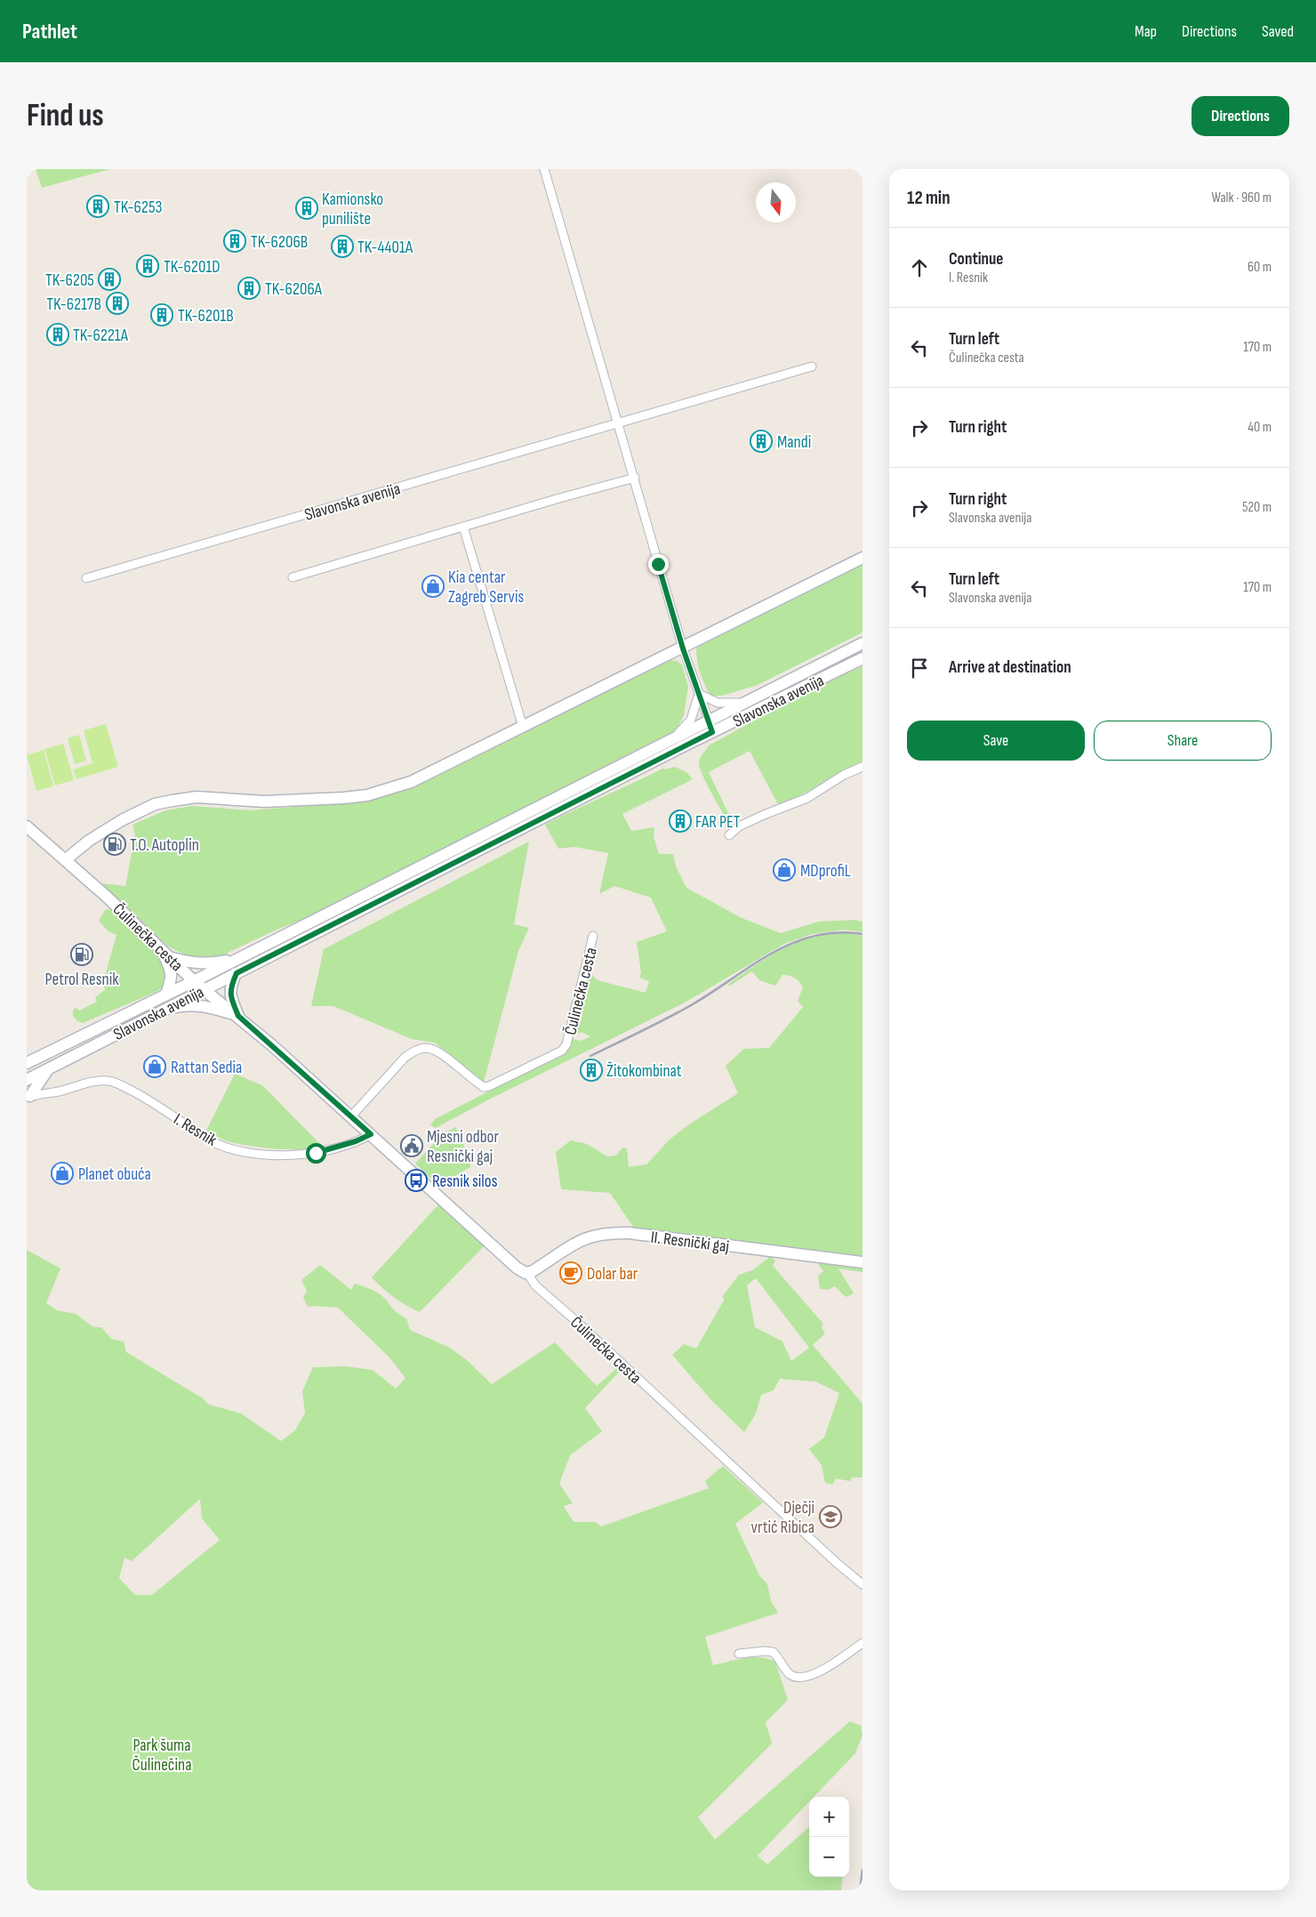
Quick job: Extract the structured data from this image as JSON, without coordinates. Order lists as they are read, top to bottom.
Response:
{
  "streets": {
    "main road": ["Slavonska avenija", "Čulinečka cesta", "II. Resnički gaj"],
    "street": ["I. Resnik"]
  },
  "crossings": [
    ["Slavonska avenija", "Čulinečka cesta"],
    ["Čulinečka cesta", "I. Resnik"],
    ["Čulinečka cesta", "II. Resnički gaj"]
  ],
  "parks": ["Park šuma Čulinečina"],
  "places": {
    "building": [
      "TK-6253",
      "Kamionsko punilište",
      "TK-6206B",
      "TK-4401A",
      "TK-6201D",
      "TK-6205",
      "TK-6206A",
      "TK-6217B",
      "TK-6201B",
      "TK-6221A",
      "Mandi",
      "FAR PET",
      "Žitokombinat"
    ],
    "shop": [
      "Kia centar Zagreb Servis",
      "MDprofiL",
      "Rattan Sedia",
      "Planet obuća"
    ],
    "fuel station": ["T.O. Autoplin", "Petrol Resnik"],
    "public building": ["Mjesni odbor Resnički gaj"],
    "bus stop": ["Resnik silos"],
    "cafe": ["Dolar bar"],
    "school or university": ["Dječji vrtić Ribica"]
  },
  "north": "bottom",
  "page": {
    "header": "Pathlet",
    "nav": ["Map", "Directions", "Saved"],
    "buttons": [
      "Directions",
      ["Save", "Share"]
    ],
    "title": "Find us",
    "heading": ["12 min", "Walk · 960 m"],
    "list": [
      ["Continue", "I. Resnik", "60 m"],
      ["Turn left", "Čulinečka cesta", "170 m"],
      ["Turn right", "40 m"],
      ["Turn right", "Slavonska avenija", "520 m"],
      ["Turn left", "Slavonska avenija", "170 m"],
      "Arrive at destination"
    ],
    "map_buttons": ["+", "−"]
  }
}
